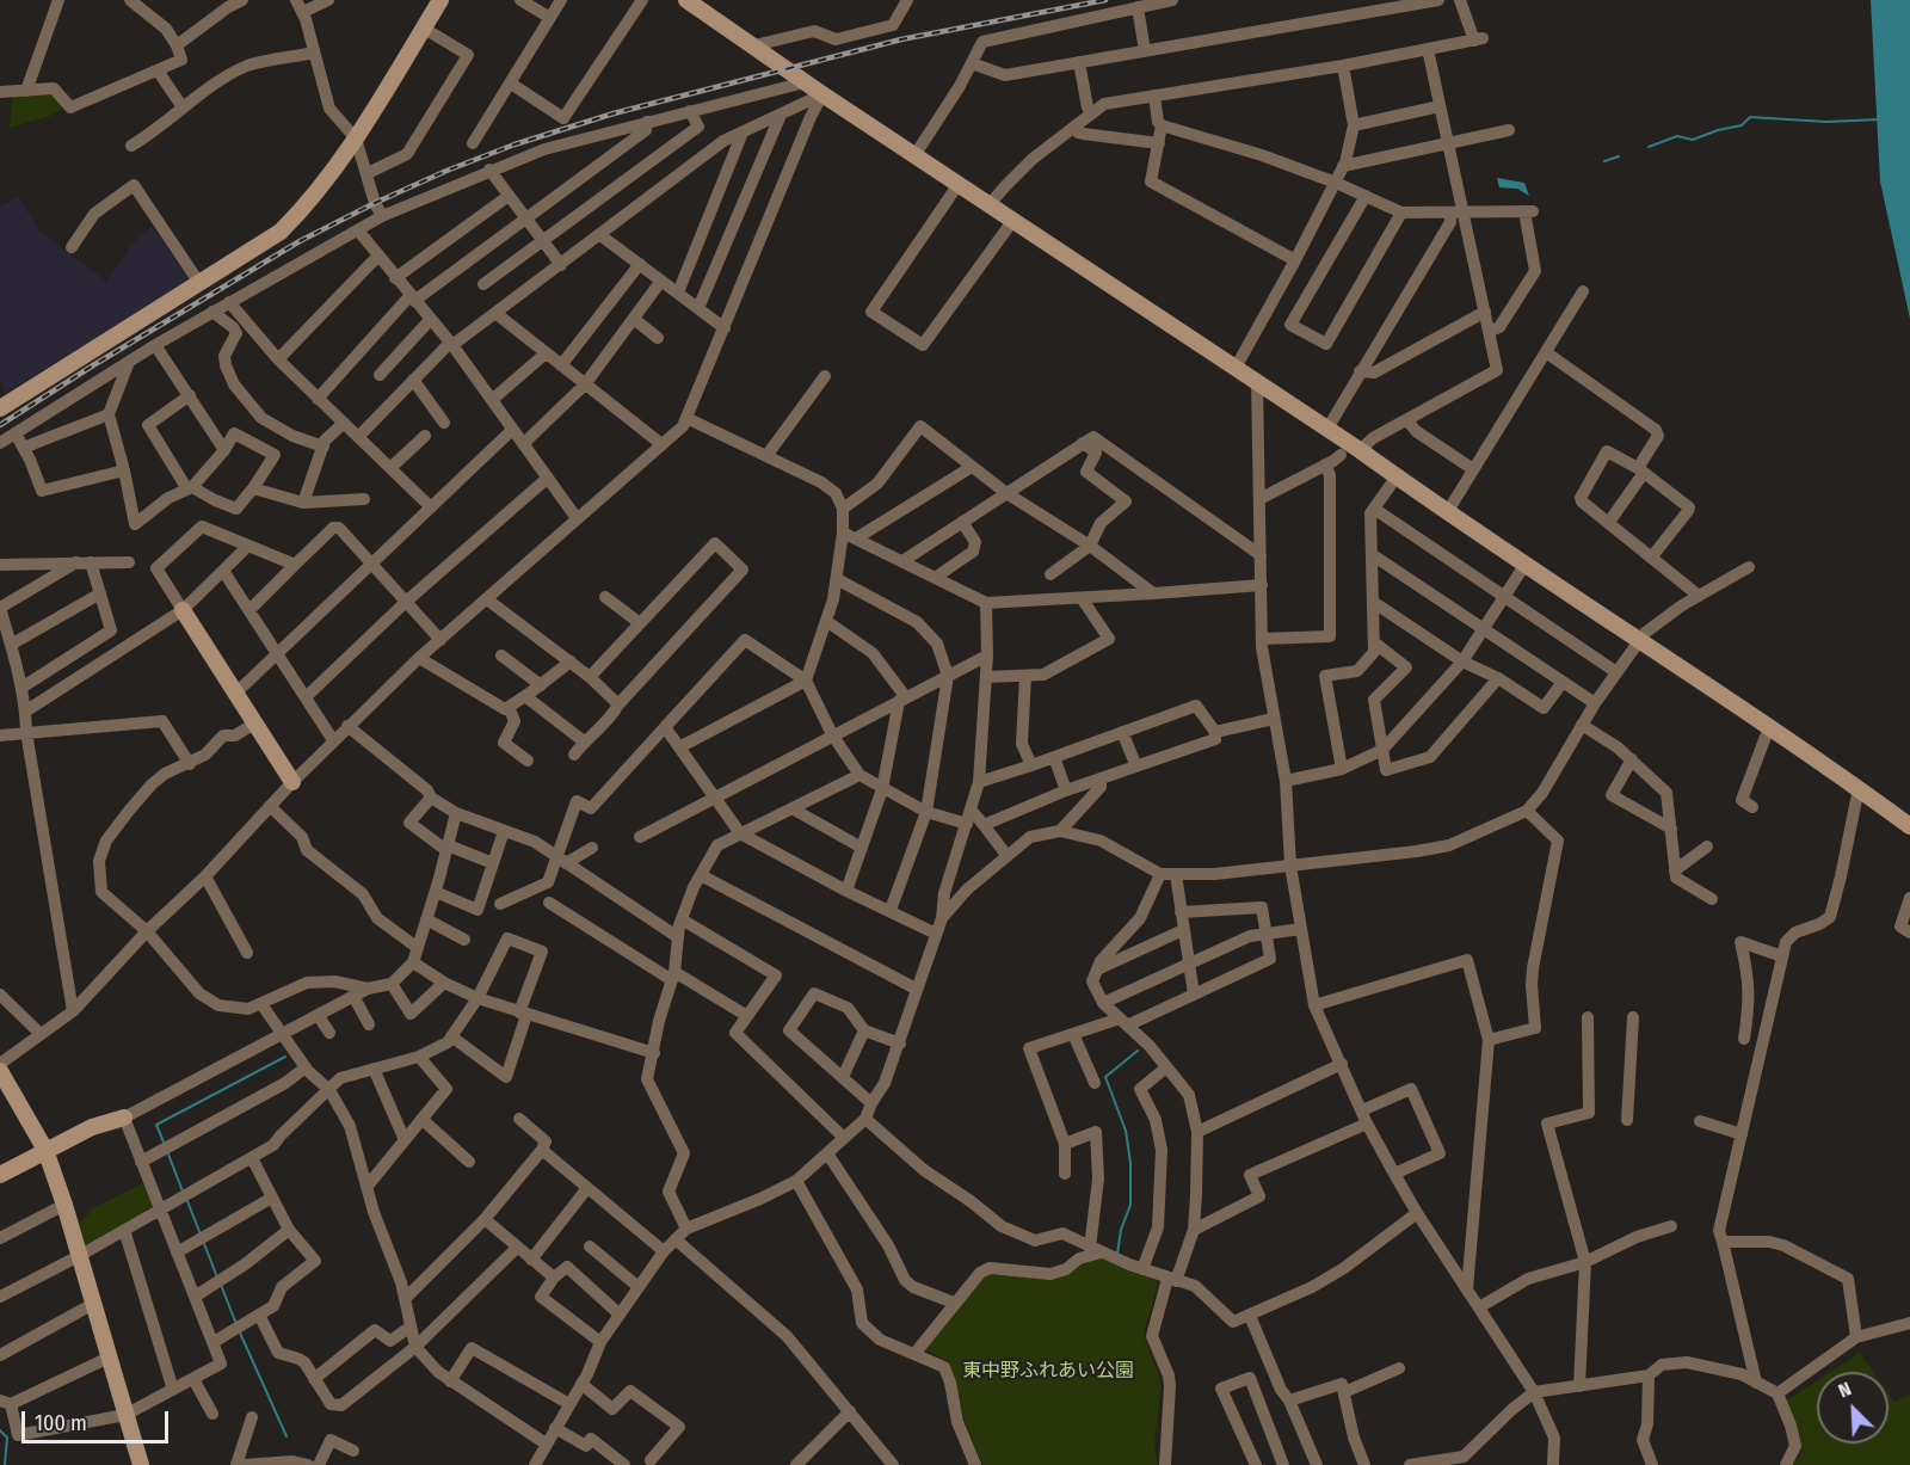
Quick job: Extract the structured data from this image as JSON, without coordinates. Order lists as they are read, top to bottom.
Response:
{
  "parks": ["東中野ふれあい公園"],
  "scale_bar": "100 m",
  "north": "top left"
}
